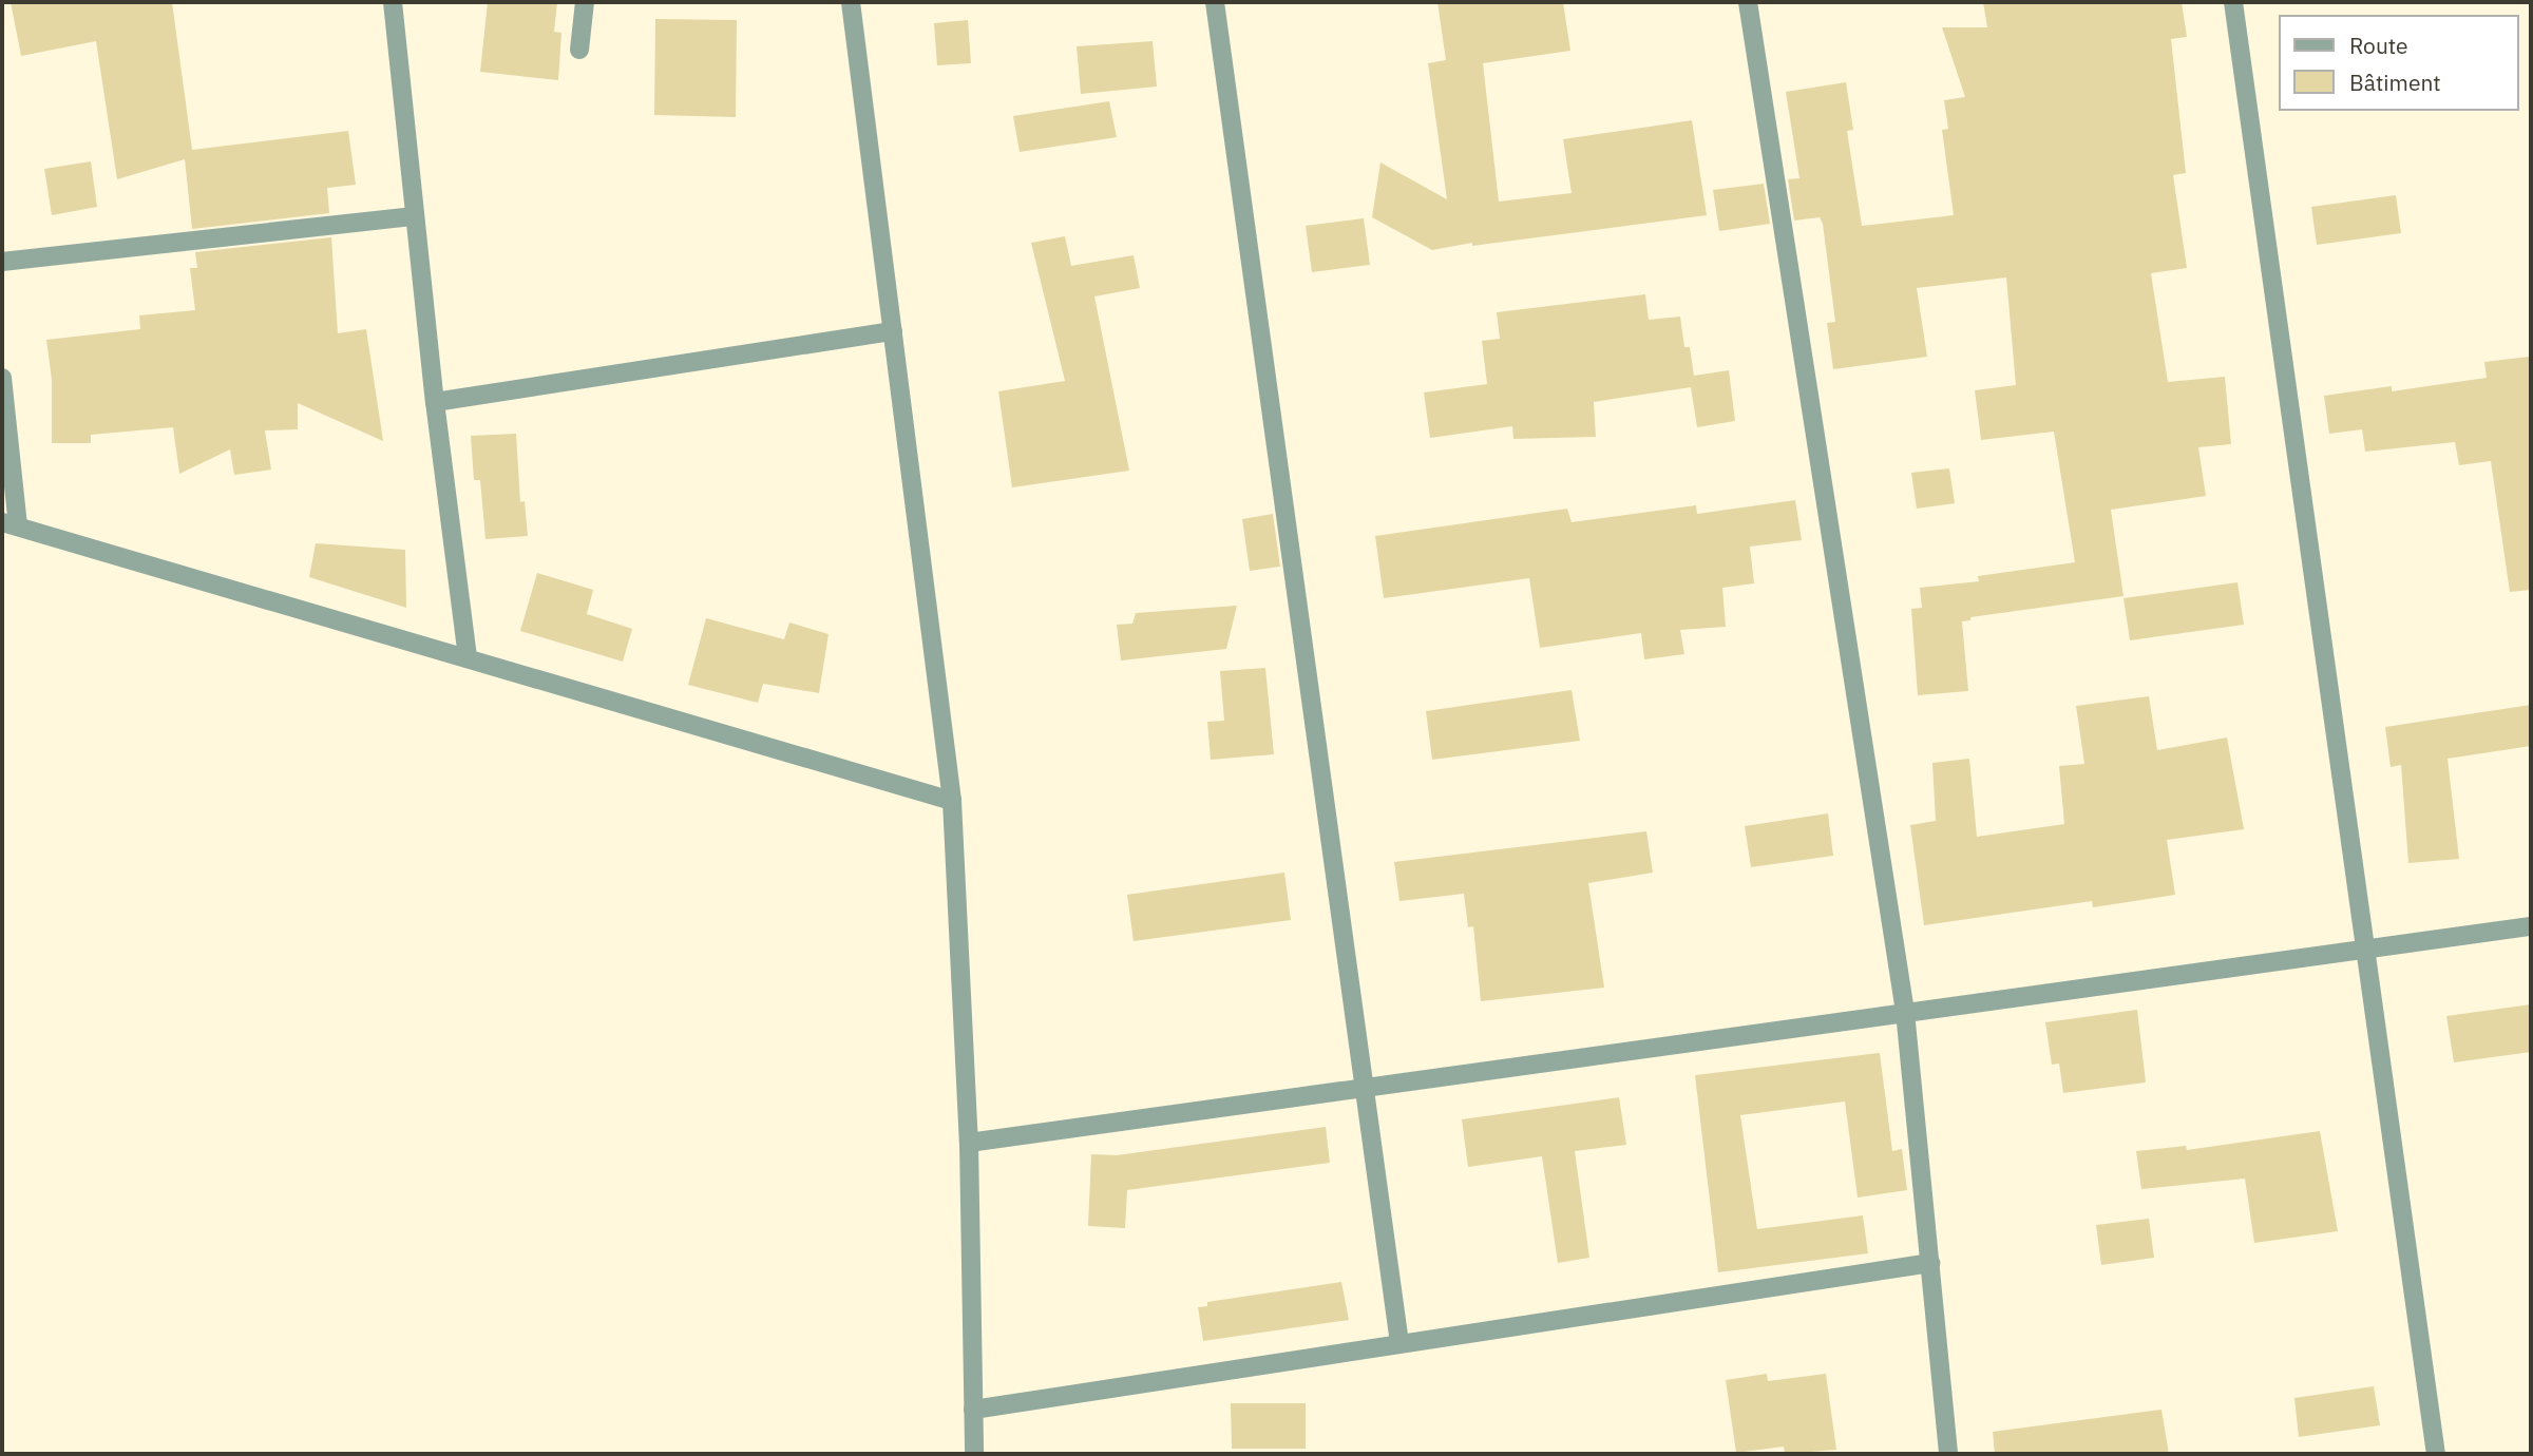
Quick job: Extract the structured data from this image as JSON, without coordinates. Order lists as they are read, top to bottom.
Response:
{
  "legend": ["Route", "Bâtiment"]
}
